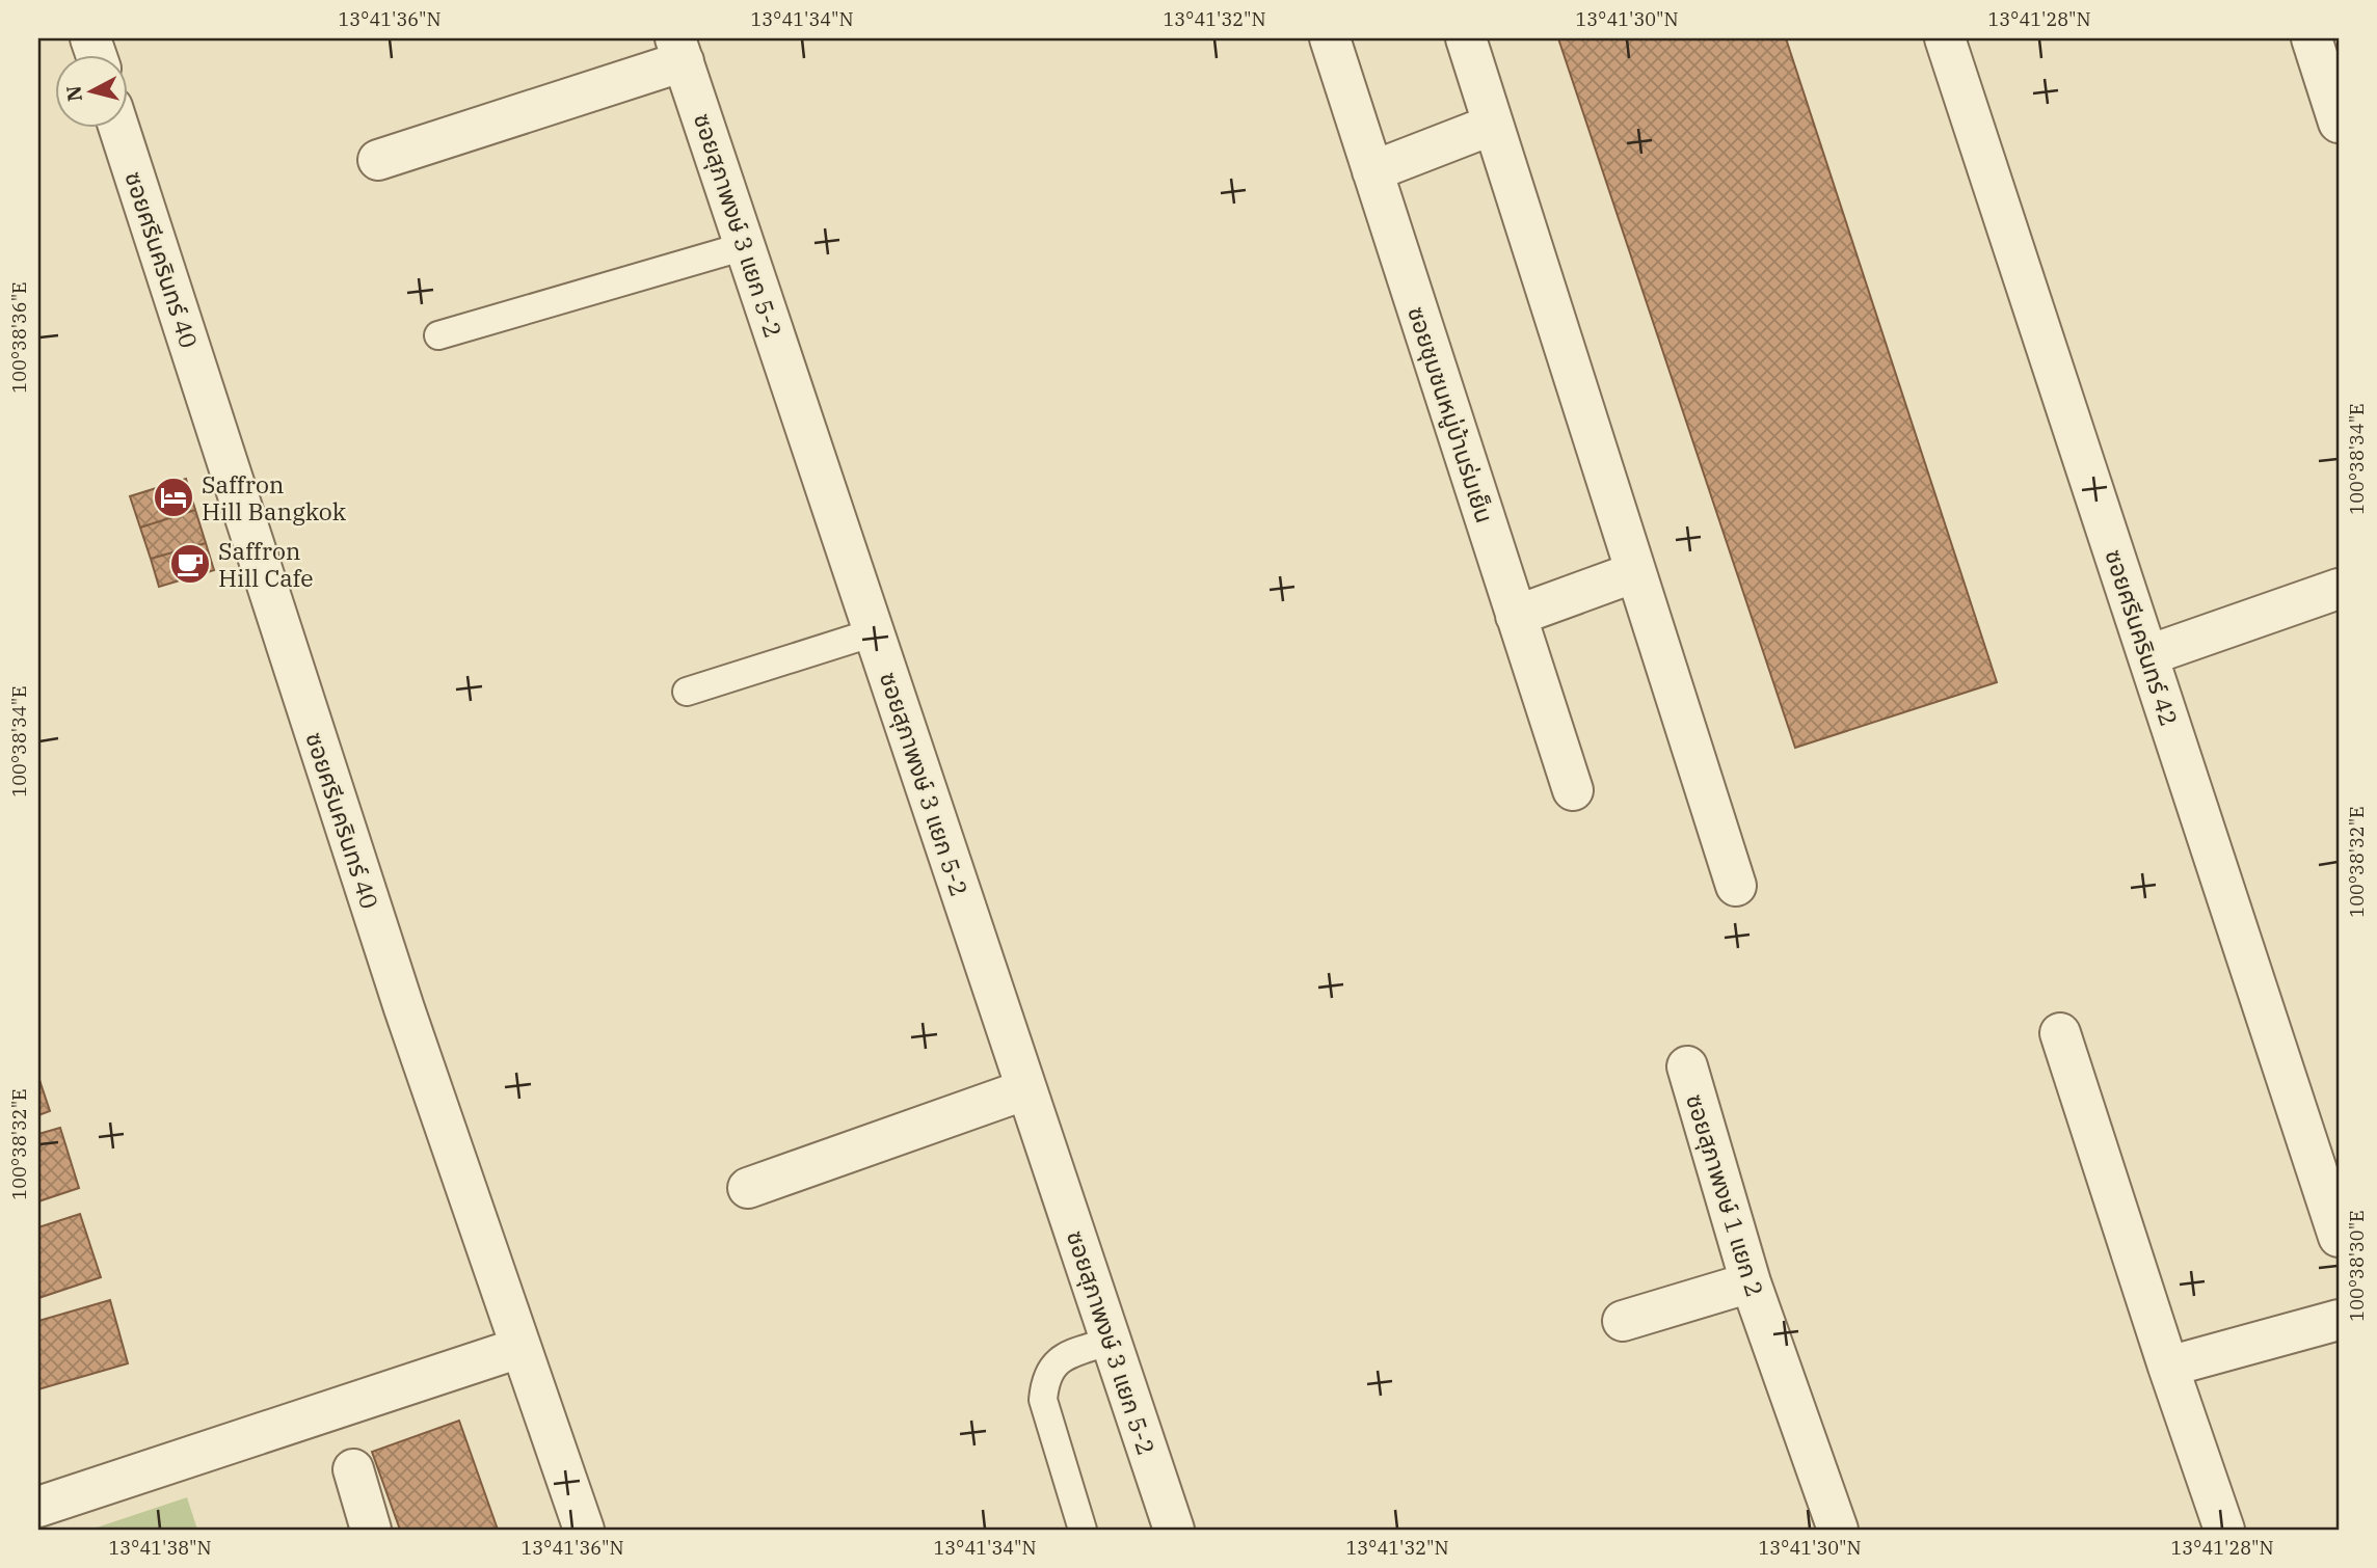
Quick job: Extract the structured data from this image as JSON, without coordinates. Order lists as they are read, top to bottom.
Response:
{
  "streets": {
    "street": [
      "ซอยสุภาพงษ์ 3 แยก 5-2",
      "ซอยศรีนครินทร์ 40",
      "ซอยชุมชนหมู่บ้านร่มเย็น",
      "ซอยศรีนครินทร์ 42",
      "ซอยสุภาพงษ์ 1 แยก 2"
    ]
  },
  "places": {
    "hotel": ["Saffron Hill Bangkok"],
    "cafe": ["Saffron Hill Cafe"]
  },
  "north": "left",
  "coordinates": [
    "13°41'36\"N",
    "13°41'34\"N",
    "13°41'32\"N",
    "13°41'30\"N",
    "13°41'28\"N",
    "100°38'36\"E",
    "100°38'34\"E",
    "100°38'32\"E",
    "100°38'30\"E",
    "13°41'38\"N"
  ]
}
